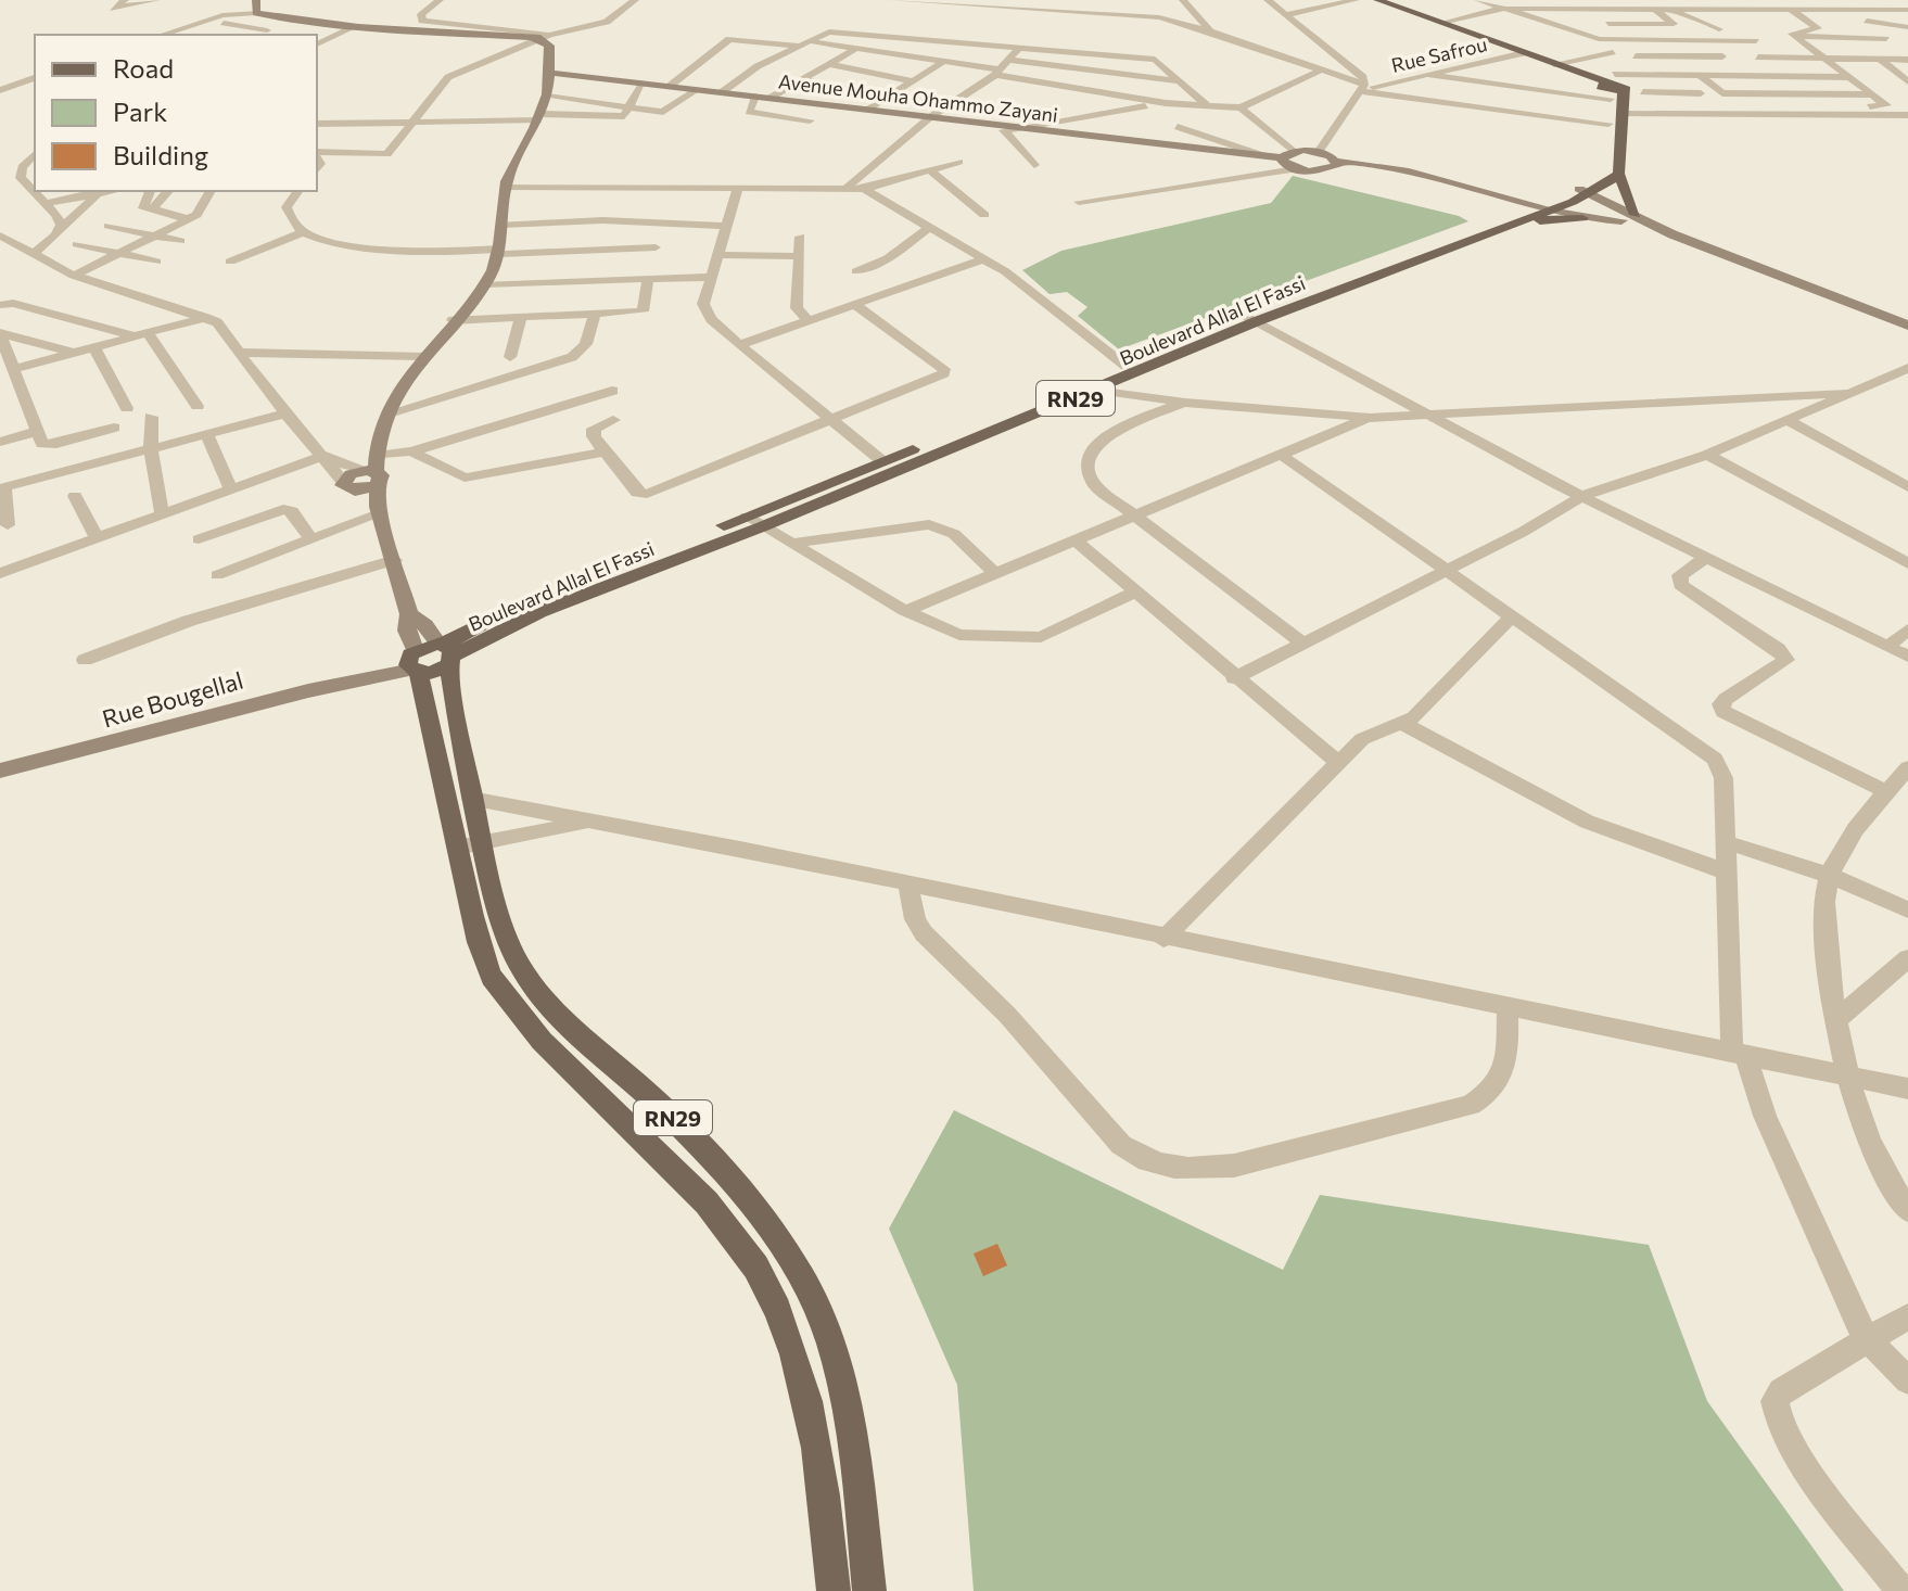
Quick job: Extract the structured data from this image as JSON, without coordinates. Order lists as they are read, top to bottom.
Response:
{
  "streets": {
    "main road": ["Boulevard Allal El Fassi", "RN29"],
    "street": ["Rue Safrou", "Avenue Mouha Ohammo Zayani", "Rue Bougellal"]
  },
  "crossings": [
    ["Boulevard Allal El Fassi", "RN29"],
    ["RN29", "Rue Bougellal"]
  ],
  "legend": ["Road", "Park", "Building"]
}
